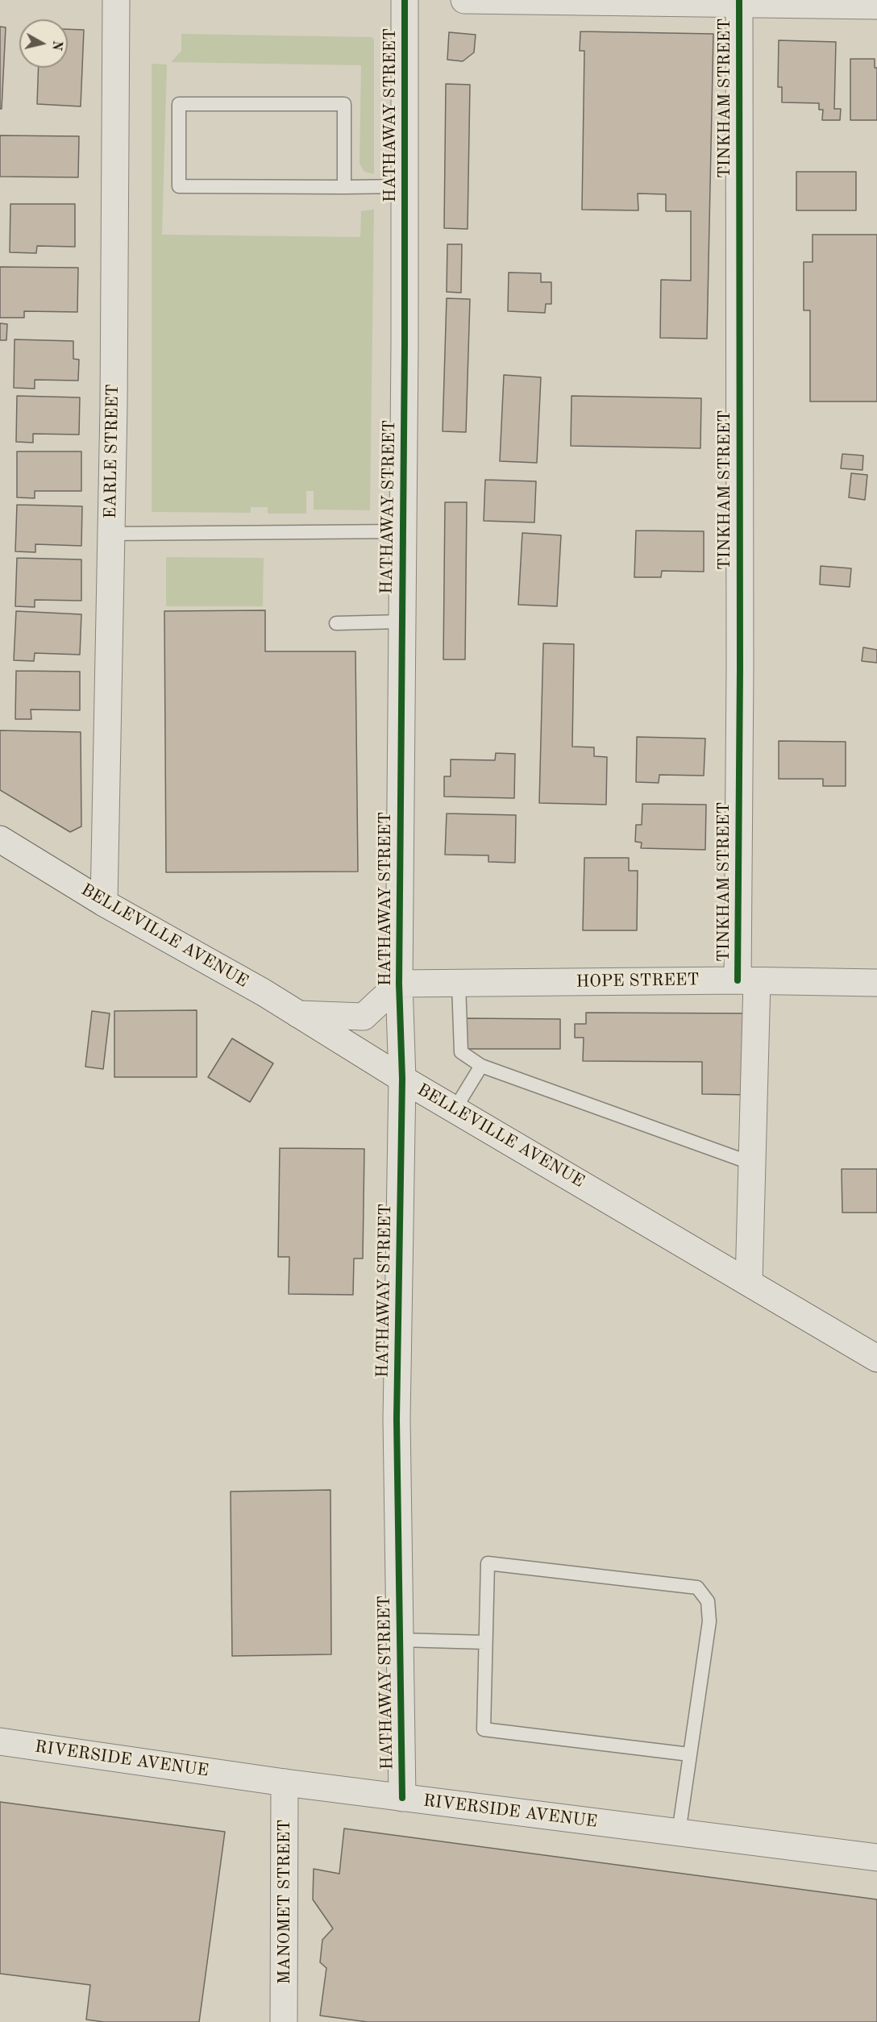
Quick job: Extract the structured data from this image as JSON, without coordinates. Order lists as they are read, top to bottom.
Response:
{
  "streets": {
    "street": [
      "TINKHAM STREET",
      "HATHAWAY STREET",
      "EARLE STREET",
      "BELLEVILLE AVENUE",
      "HOPE STREET",
      "RIVERSIDE AVENUE",
      "MANOMET STREET"
    ]
  },
  "crossings": [
    ["TINKHAM STREET", "BELLEVILLE AVENUE"],
    ["TINKHAM STREET", "HOPE STREET"],
    ["HATHAWAY STREET", "BELLEVILLE AVENUE"],
    ["HATHAWAY STREET", "HOPE STREET"],
    ["HATHAWAY STREET", "RIVERSIDE AVENUE"],
    ["EARLE STREET", "BELLEVILLE AVENUE"],
    ["RIVERSIDE AVENUE", "MANOMET STREET"]
  ],
  "north": "right"
}
